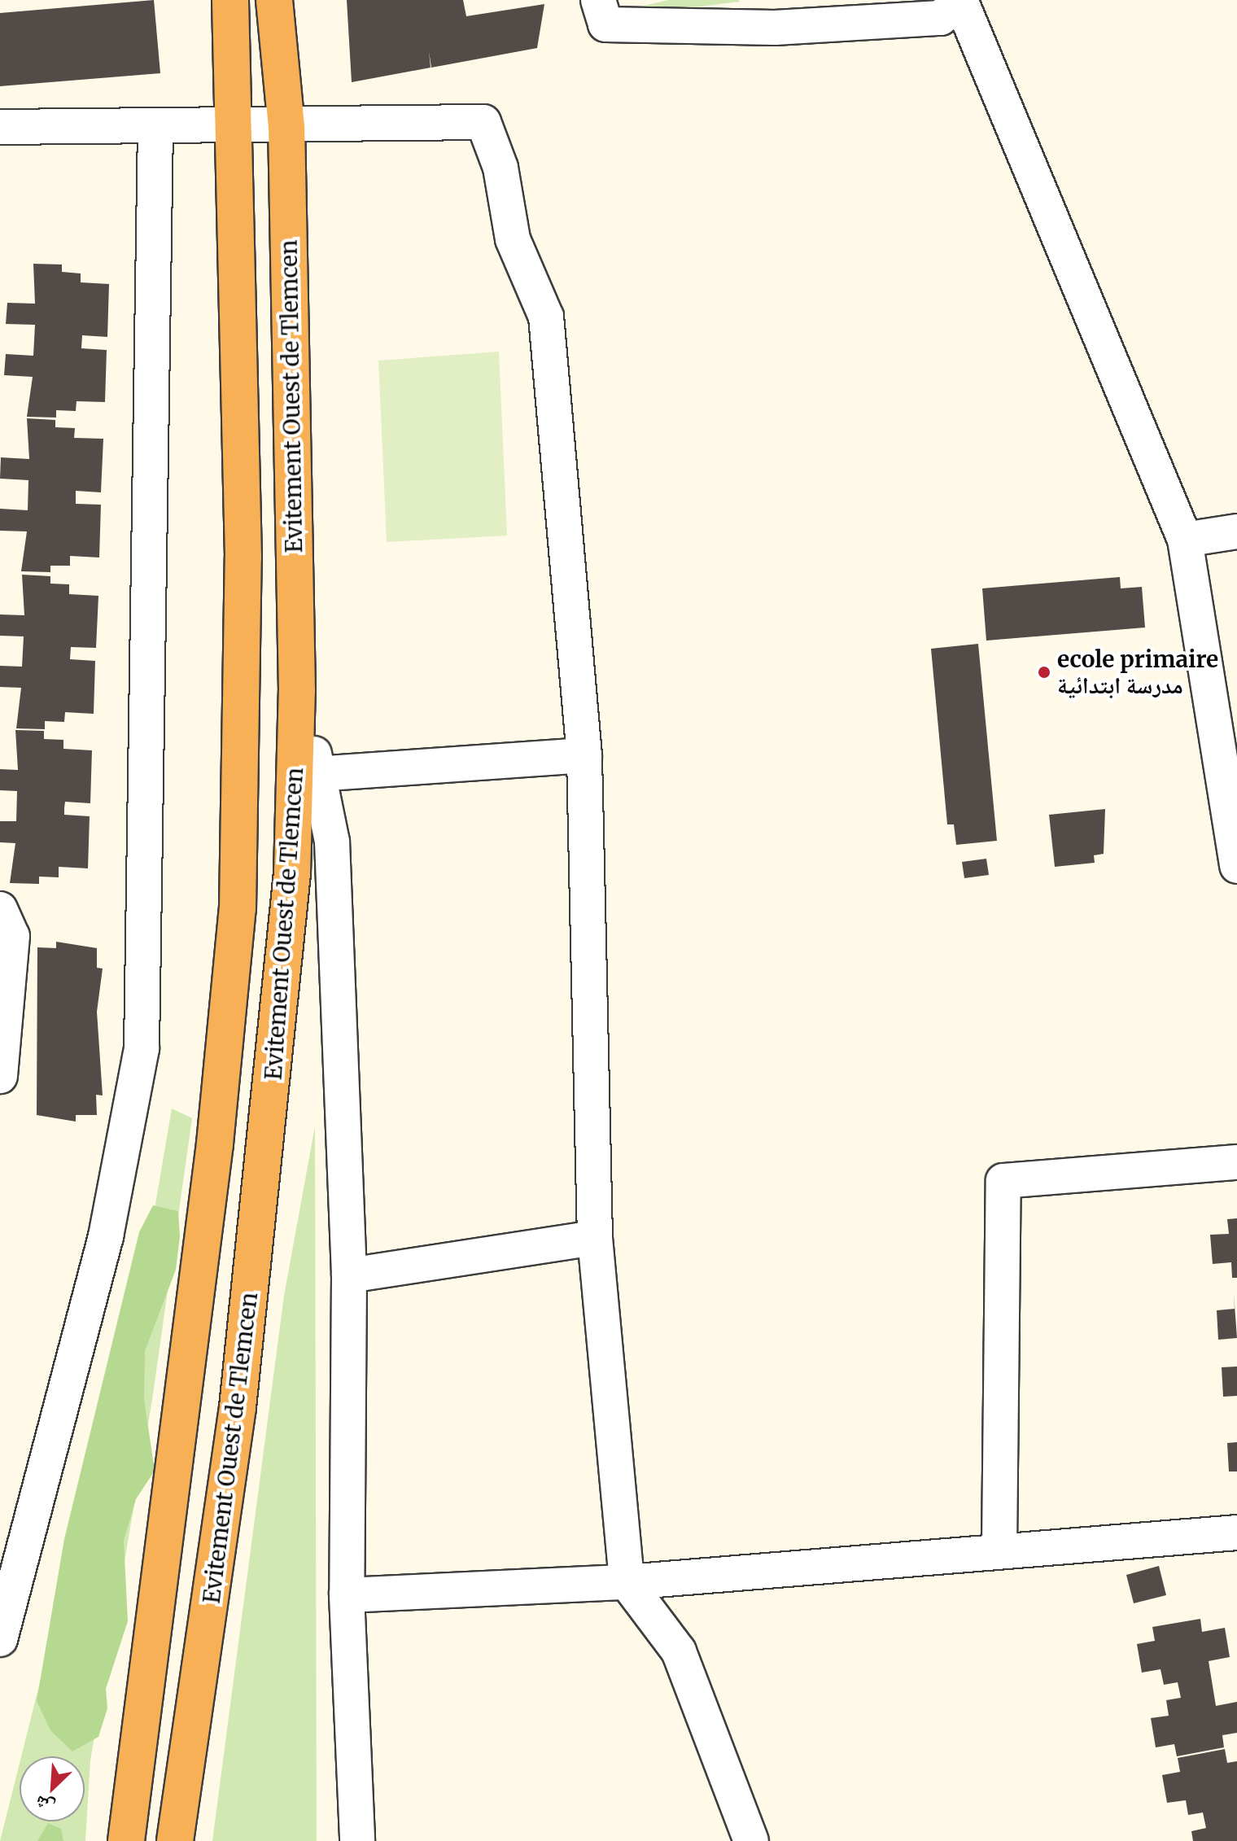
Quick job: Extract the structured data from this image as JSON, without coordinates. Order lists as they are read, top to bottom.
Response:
{
  "streets": {
    "highway": ["Evitement Ouest de Tlemcen"]
  },
  "places": ["ecole primaire مدرسة ابتدائية"],
  "north": "bottom left"
}
